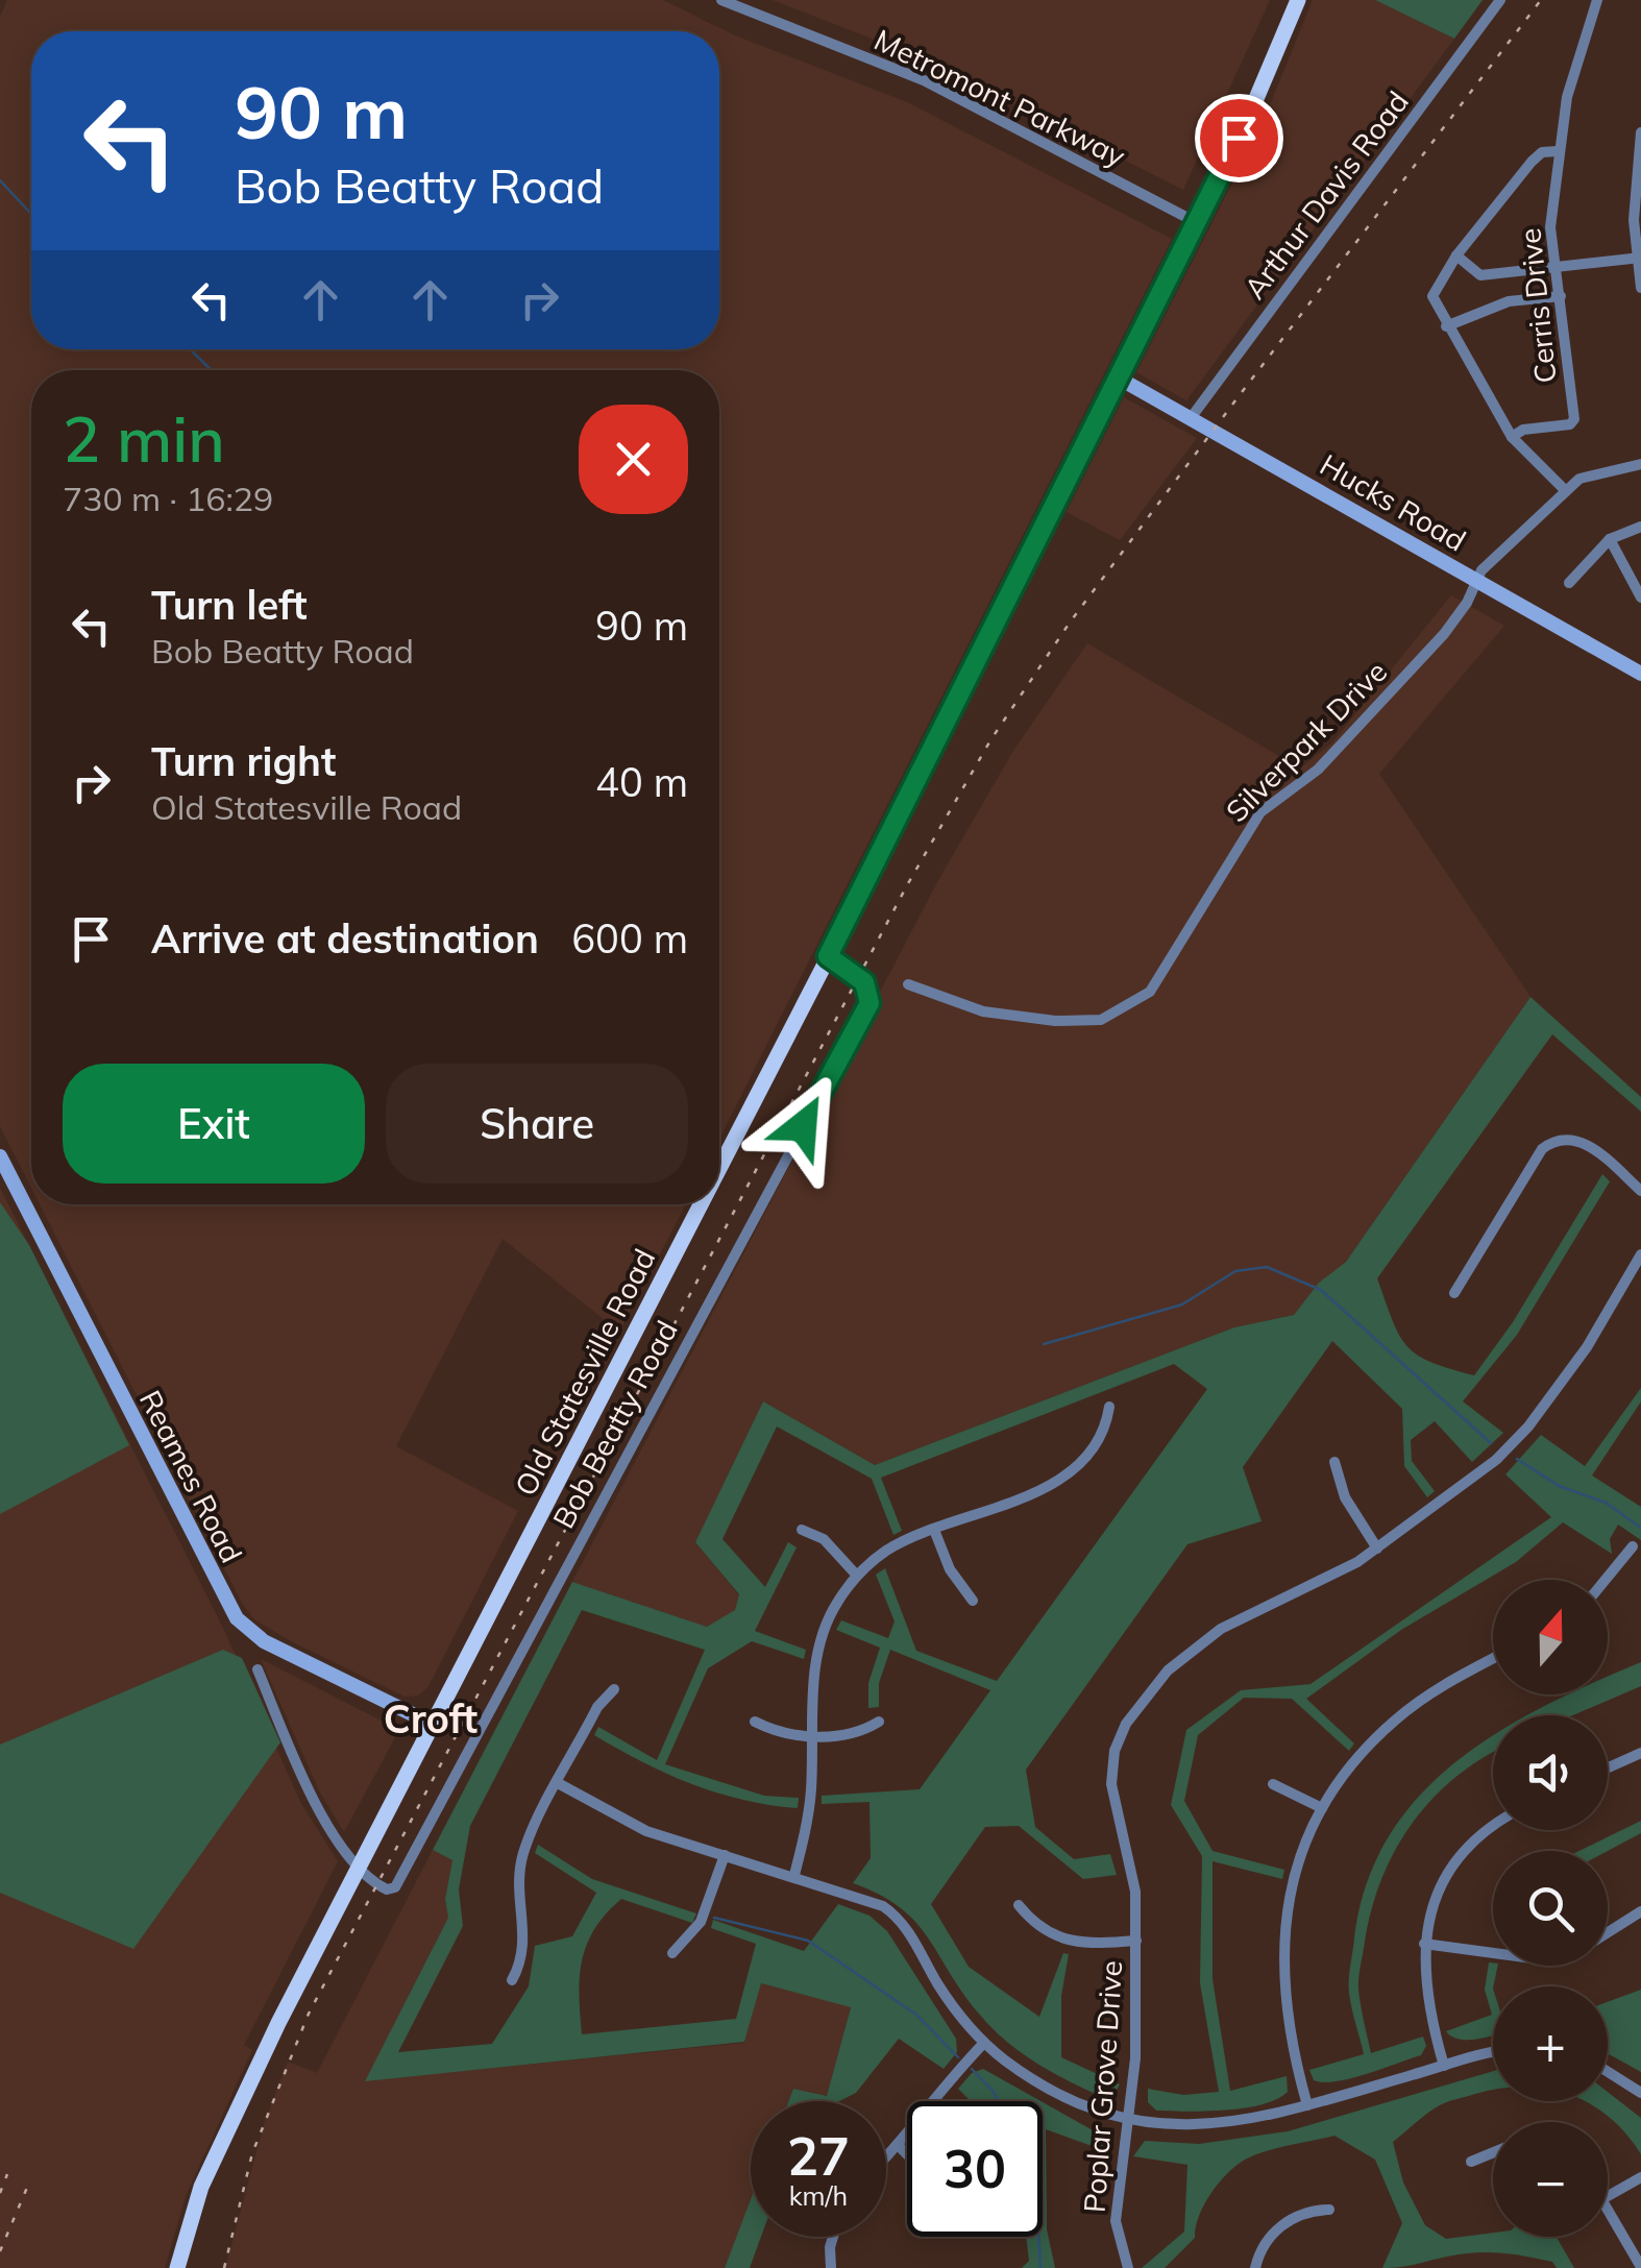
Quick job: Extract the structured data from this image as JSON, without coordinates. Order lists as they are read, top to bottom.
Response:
{
  "streets": {
    "main road": ["Hucks Road", "Old Statesville Road", "Reames Road"],
    "street": [
      "Metromont Parkway",
      "Arthur Davis Road",
      "Cerris Drive",
      "Silverpark Drive",
      "Bob Beatty Road",
      "Poplar Grove Drive"
    ]
  },
  "crossings": [
    ["Metromont Parkway", "Old Statesville Road"],
    ["Arthur Davis Road", "Hucks Road"],
    ["Hucks Road", "Silverpark Drive"],
    ["Hucks Road", "Old Statesville Road"],
    ["Old Statesville Road", "Bob Beatty Road"],
    ["Old Statesville Road", "Reames Road"]
  ],
  "districts": ["Croft"],
  "north": "top",
  "page": {
    "turn": ["90 m", "Bob Beatty Road"],
    "heading": ["2 min", "730 m · 16:29"],
    "list": [
      {
        "name": "Turn left",
        "note": "Bob Beatty Road",
        "value": "90 m"
      },
      {
        "name": "Turn right",
        "note": "Old Statesville Road",
        "value": "40 m"
      },
      {
        "name": "Arrive at destination",
        "value": "600 m"
      }
    ],
    "buttons": ["Exit", "Share"],
    "map_buttons": ["+", "−"],
    "speed": "27 km/h",
    "limit": "30"
  }
}
